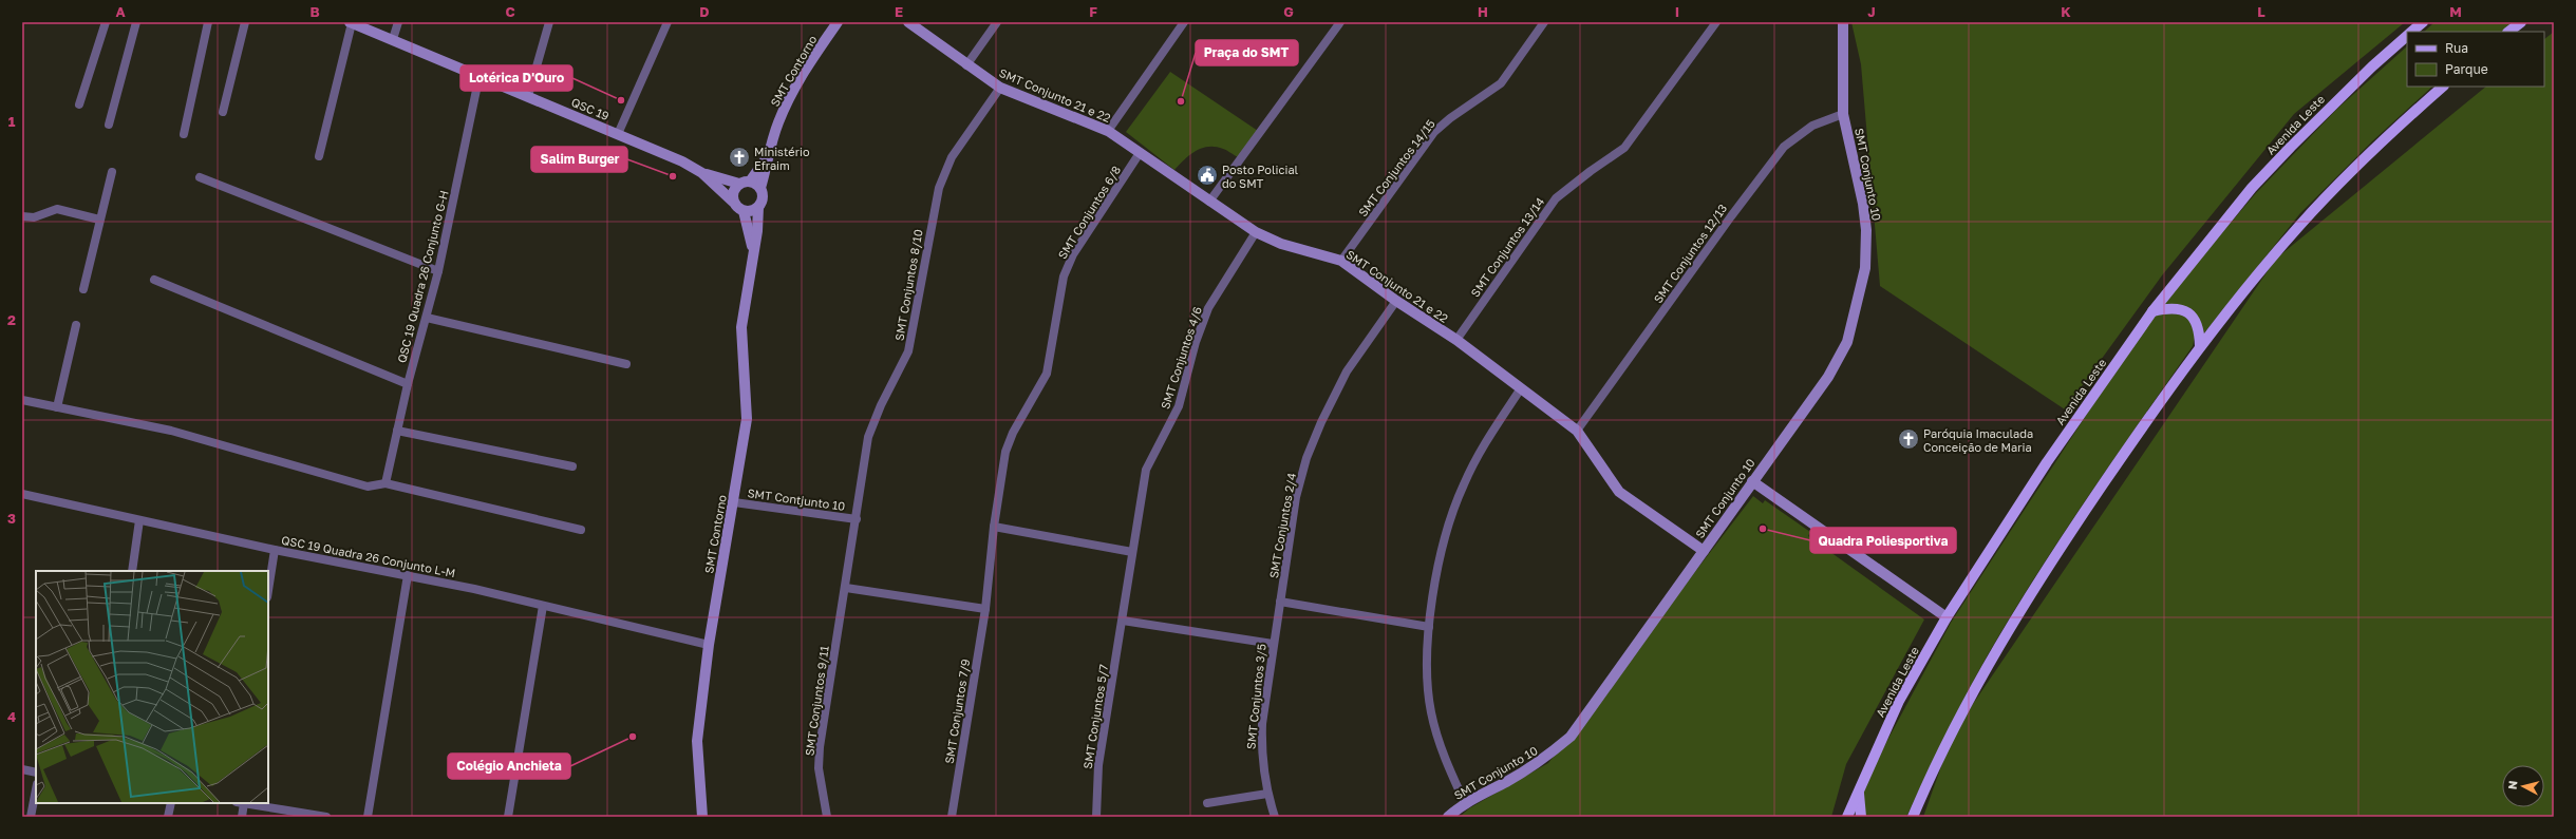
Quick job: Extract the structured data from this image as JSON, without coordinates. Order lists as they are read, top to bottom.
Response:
{
  "streets": {
    "main road": ["Avenida Leste"],
    "street": [
      "SMT Contorno",
      "SMT Conjunto 21 e 22",
      "QSC 19",
      "SMT Conjuntos 14/15",
      "SMT Conjunto 10",
      "SMT Conjuntos 6/8",
      "SMT Conjuntos 13/14",
      "SMT Conjuntos 12/13",
      "QSC 19 Quadra 26 Conjunto G-H",
      "SMT Conjuntos 8/10",
      "SMT Conjuntos 4/6",
      "SMT Contjunto 10",
      "SMT Conjuntos 2/4",
      "QSC 19 Quadra 26 Conjunto L-M",
      "SMT Conjuntos 3/5",
      "SMT Conjuntos 9/11",
      "SMT Conjuntos 7/9",
      "SMT Conjuntos 5/7"
    ]
  },
  "crossings": [
    ["SMT Contorno", "QSC 19"],
    ["SMT Contorno", "SMT Contjunto 10"],
    ["SMT Contorno", "QSC 19 Quadra 26 Conjunto L-M"],
    ["SMT Conjunto 21 e 22", "SMT Conjuntos 14/15"],
    ["SMT Conjunto 21 e 22", "SMT Conjunto 10"],
    ["SMT Conjunto 21 e 22", "SMT Conjuntos 6/8"],
    ["SMT Conjunto 21 e 22", "SMT Conjuntos 13/14"],
    ["SMT Conjunto 21 e 22", "SMT Conjuntos 12/13"],
    ["SMT Conjunto 21 e 22", "SMT Conjuntos 8/10"],
    ["SMT Conjunto 21 e 22", "SMT Conjuntos 4/6"],
    ["SMT Conjunto 21 e 22", "SMT Conjuntos 2/4"],
    ["QSC 19", "QSC 19 Quadra 26 Conjunto G-H"],
    ["SMT Conjunto 10", "SMT Conjuntos 12/13"],
    ["SMT Conjuntos 6/8", "SMT Conjuntos 7/9"],
    ["SMT Conjuntos 8/10", "SMT Contjunto 10"],
    ["SMT Conjuntos 8/10", "SMT Conjuntos 9/11"],
    ["SMT Conjuntos 4/6", "SMT Conjuntos 5/7"],
    ["SMT Conjuntos 2/4", "SMT Conjuntos 3/5"]
  ],
  "places": {
    "other": [
      "Lotérica D'Ouro",
      "Praça do SMT",
      "Salim Burger",
      "Quadra Poliesportiva",
      "Colégio Anchieta"
    ],
    "church": ["Ministério Efraim", "Paróquia Imaculada Conceição de Maria"],
    "public building": ["Posto Policial do SMT"]
  },
  "legend": ["Rua", "Parque"],
  "north": "left",
  "grid": {
    "columns": [
      "A",
      "B",
      "C",
      "D",
      "E",
      "F",
      "G",
      "H",
      "I",
      "J",
      "K",
      "L",
      "M"
    ],
    "rows": [
      "1",
      "2",
      "3",
      "4"
    ]
  }
}
